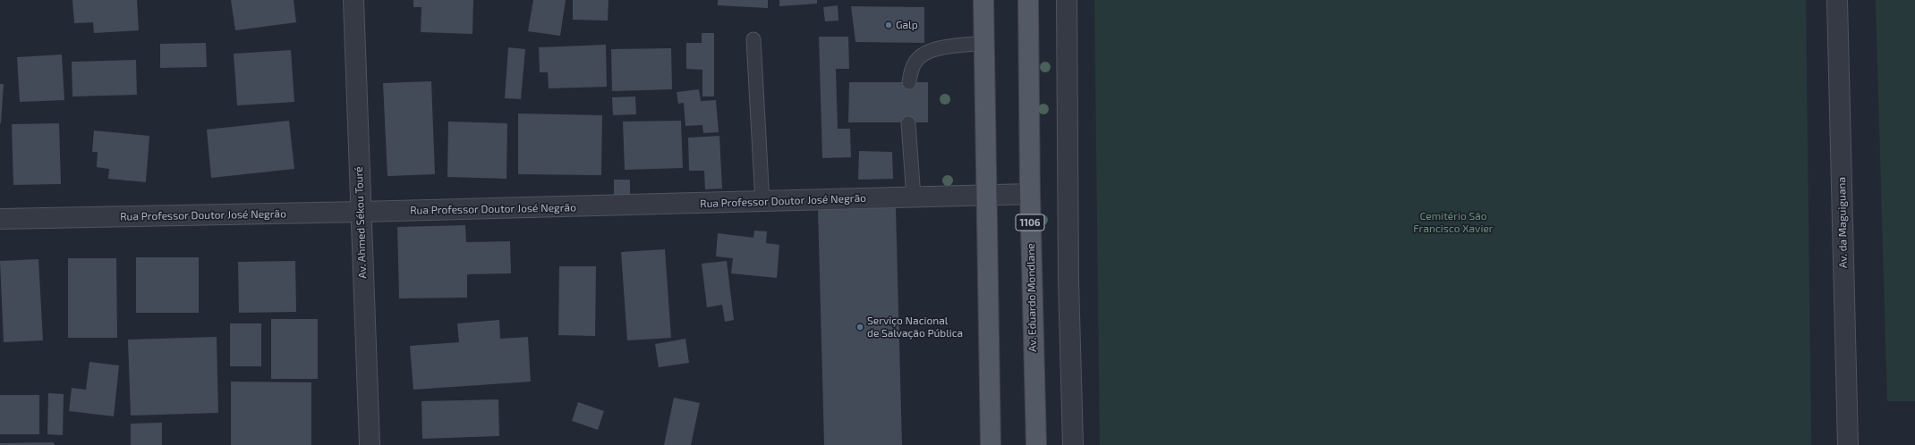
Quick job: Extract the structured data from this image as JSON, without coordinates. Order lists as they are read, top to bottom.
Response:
{
  "streets": {
    "main road": ["1106", "Av. Eduardo Mondlane"],
    "street": ["Rua Professor Doutor José Negrão", "Av. Ahmed Sékou Touré", "Av. da Maguiguana"]
  },
  "crossings": [
    ["Rua Professor Doutor José Negrão", "Av. Ahmed Sékou Touré"],
    ["Rua Professor Doutor José Negrão", "Av. Eduardo Mondlane"]
  ],
  "parks": ["Cemitério São Francisco Xavier"],
  "places": ["Galp", "Serviço Nacional de Salvação Pública"]
}
